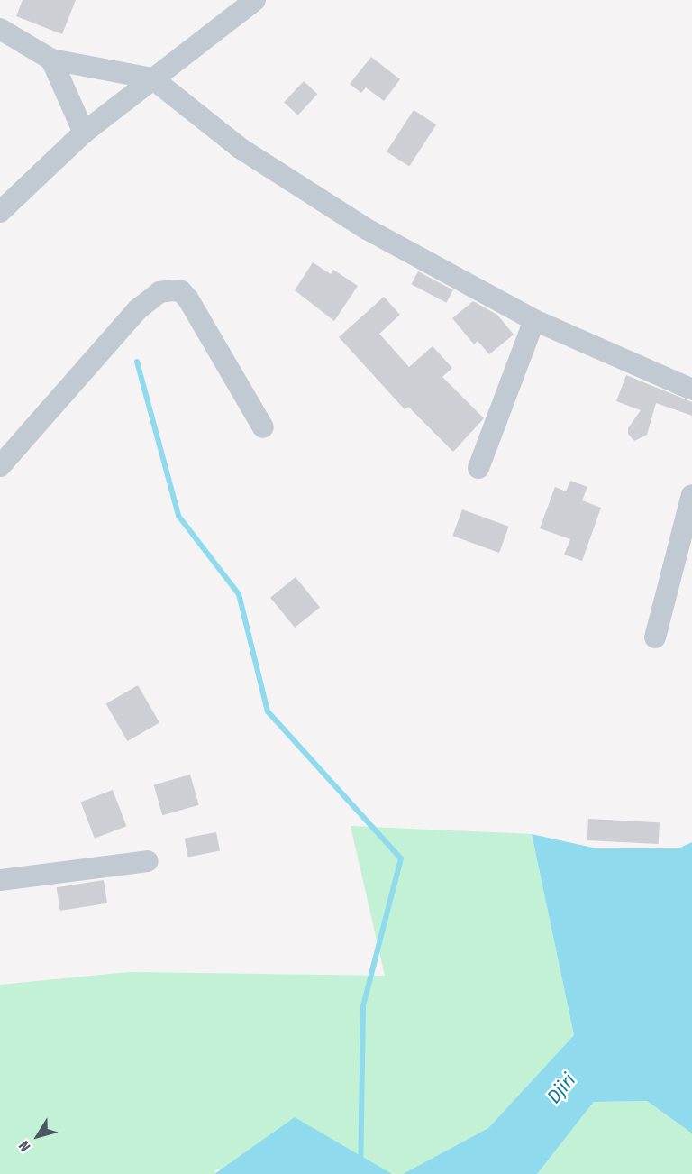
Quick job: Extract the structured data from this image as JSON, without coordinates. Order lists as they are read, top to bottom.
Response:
{
  "water": ["Djiri"],
  "north": "bottom left"
}
